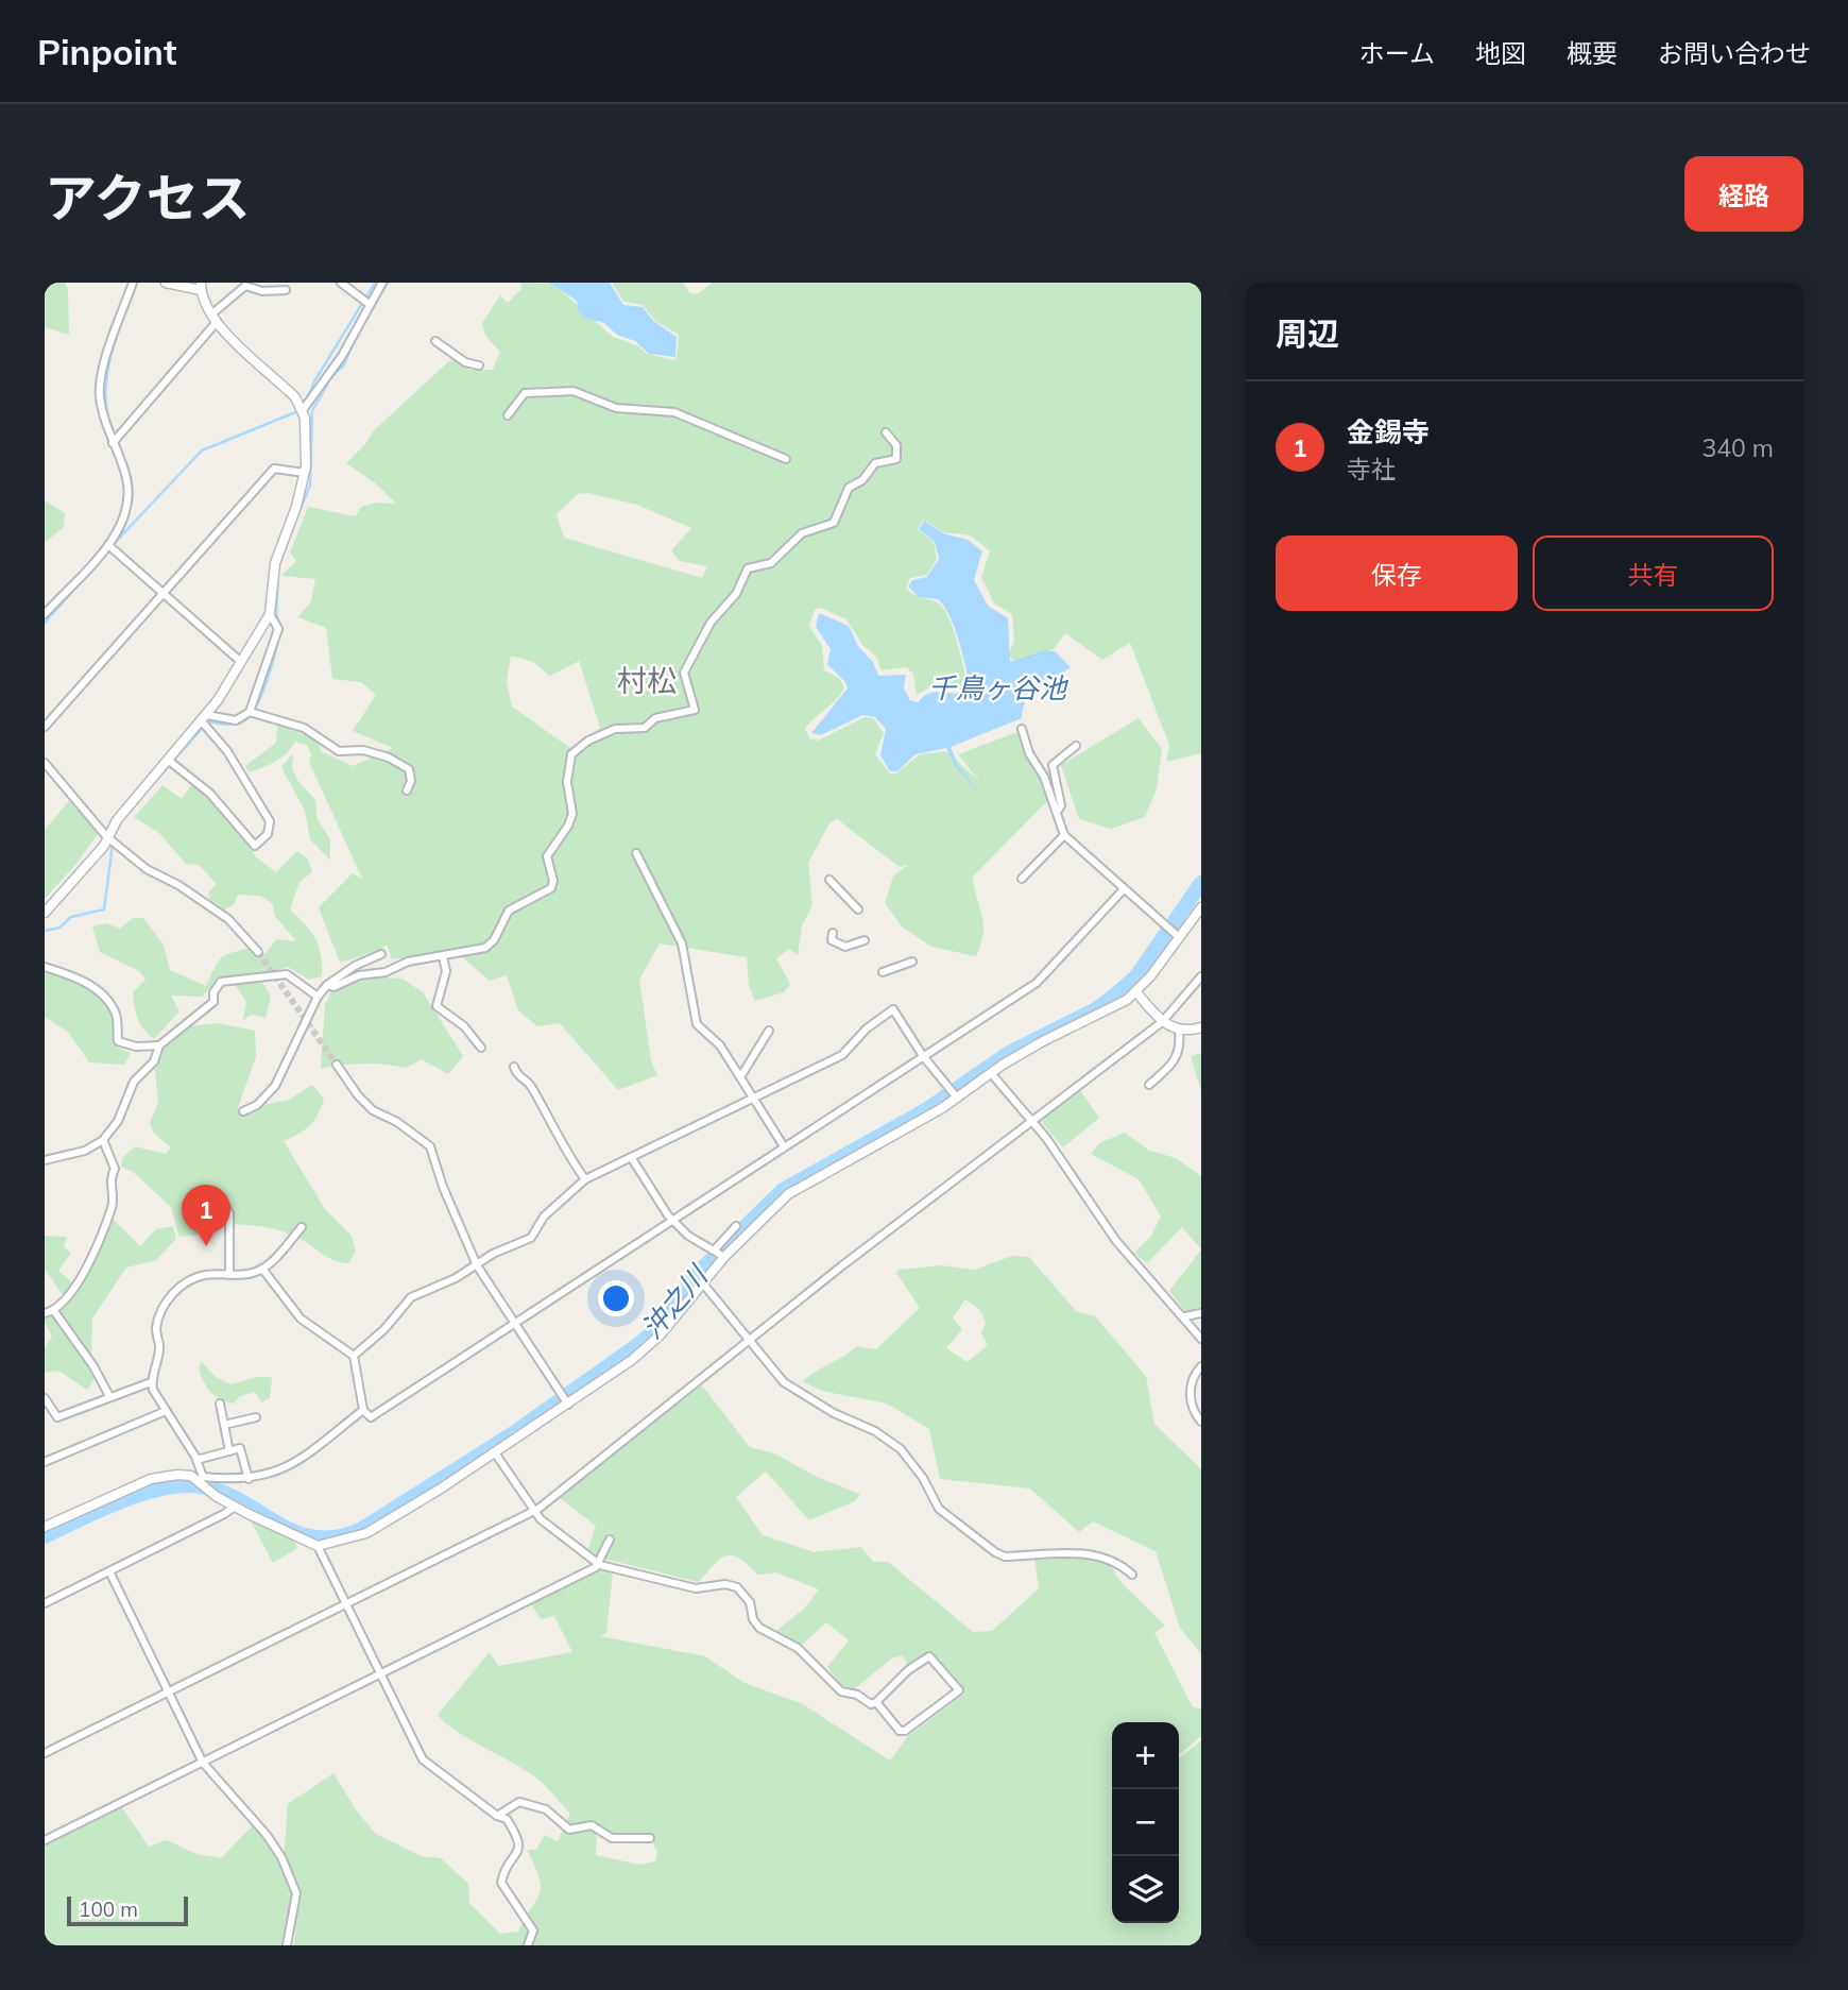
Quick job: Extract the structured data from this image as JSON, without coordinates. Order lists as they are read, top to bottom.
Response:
{
  "districts": ["村松"],
  "water": ["千鳥ヶ谷池", "沖之川"],
  "scale_bar": "100 m",
  "page": {
    "header": "Pinpoint",
    "nav": [
      "ホーム",
      "地図",
      "概要",
      "お問い合わせ"
    ],
    "title": "アクセス",
    "buttons": [
      "経路",
      ["保存", "共有"]
    ],
    "heading": "周辺",
    "list": [
      {
        "mark": "1",
        "name": "金錫寺",
        "note": "寺社",
        "value": "340 m"
      }
    ],
    "pins": "1",
    "map_buttons": ["+", "−"],
    "scale": "100 m"
  }
}
